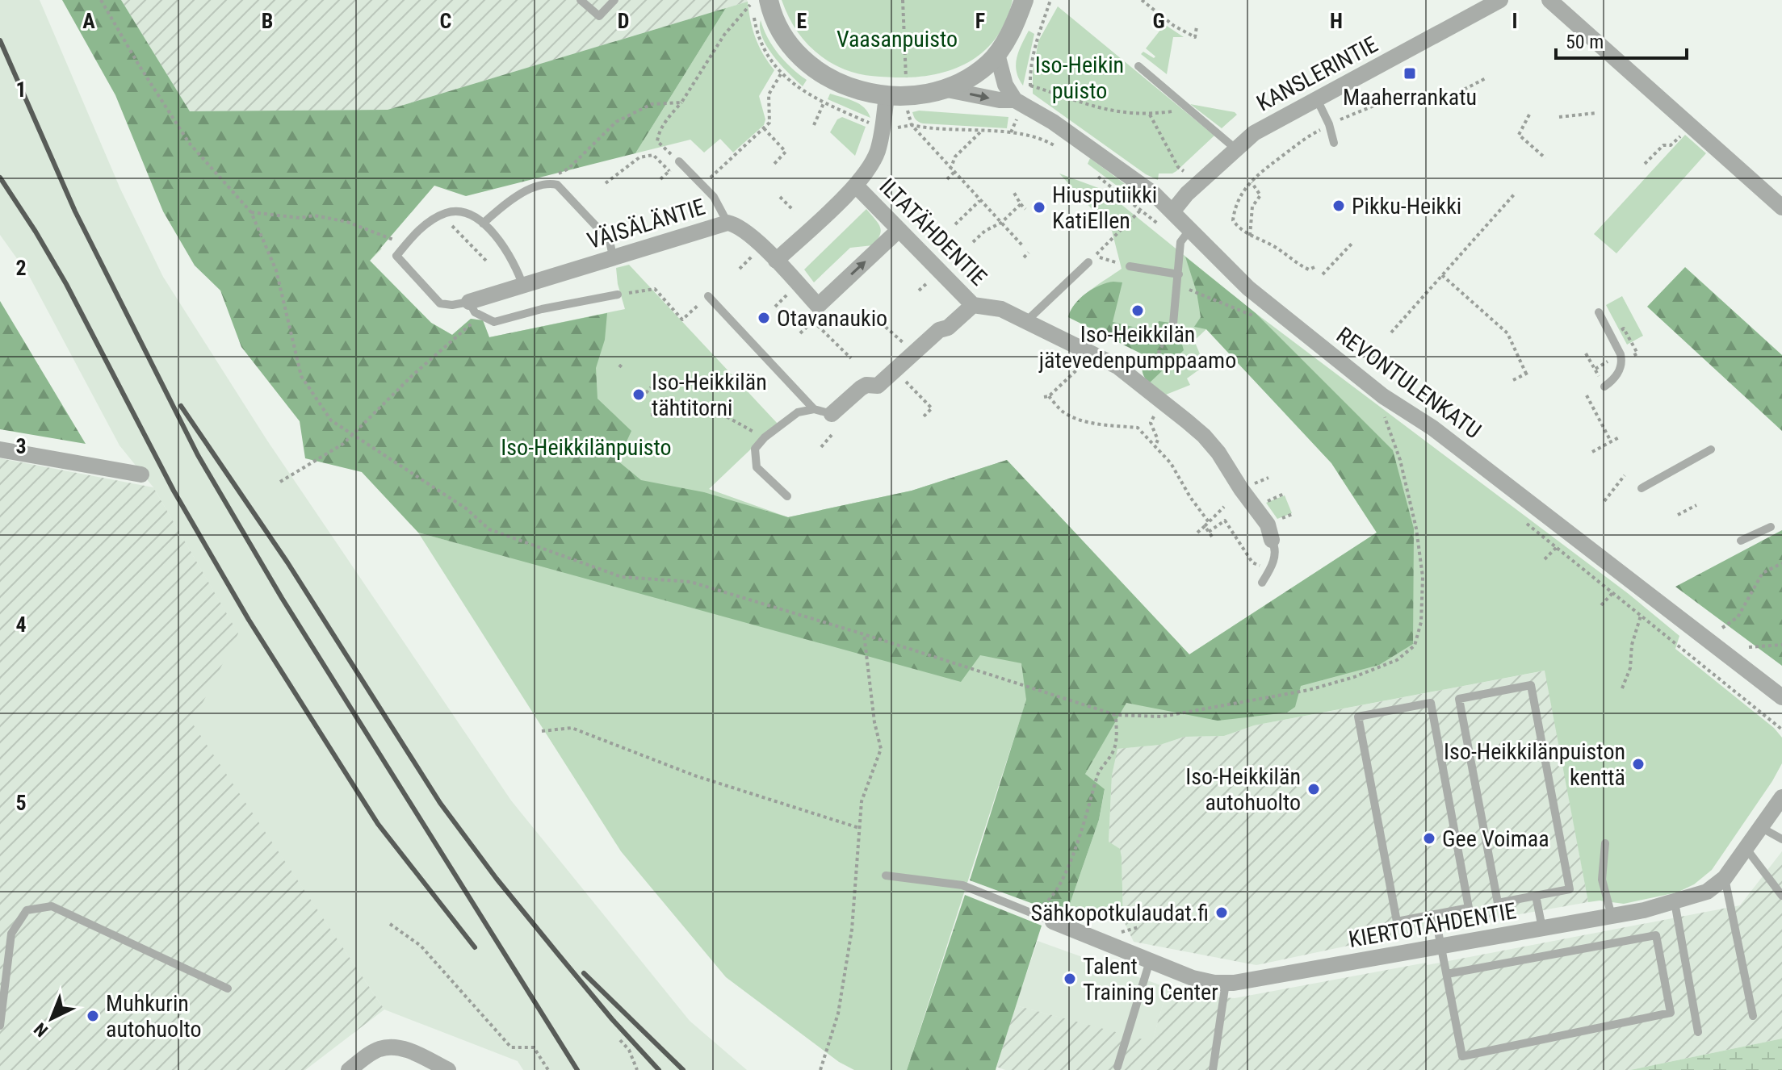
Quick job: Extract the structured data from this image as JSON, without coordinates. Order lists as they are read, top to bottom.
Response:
{
  "streets": {
    "street": [
      "KANSLERINTIE",
      "VÄISÄLÄNTIE",
      "ILTATÄHDENTIE",
      "REVONTULENKATU",
      "KIERTOTÄHDENTIE"
    ]
  },
  "crossings": [
    ["KANSLERINTIE", "REVONTULENKATU"]
  ],
  "parks": ["Vaasanpuisto", "Iso-Heikin puisto", "Iso-Heikkilänpuisto"],
  "places": {
    "transit": ["Maaherrankatu"],
    "other": [
      "Pikku-Heikki",
      "Hiusputiikki KatiEllen",
      "Iso-Heikkilän jätevedenpumppaamo",
      "Otavanaukio",
      "Iso-Heikkilän tähtitorni",
      "Iso-Heikkilänpuiston kenttä",
      "Iso-Heikkilän autohuolto",
      "Gee Voimaa",
      "Sähkopotkulaudat.fi",
      "Talent Training Center",
      "Muhkurin autohuolto"
    ]
  },
  "scale_bar": "50 m",
  "north": "bottom left",
  "grid": {
    "columns": [
      "A",
      "B",
      "C",
      "D",
      "E",
      "F",
      "G",
      "H",
      "I"
    ],
    "rows": [
      "1",
      "2",
      "3",
      "4",
      "5"
    ]
  }
}
